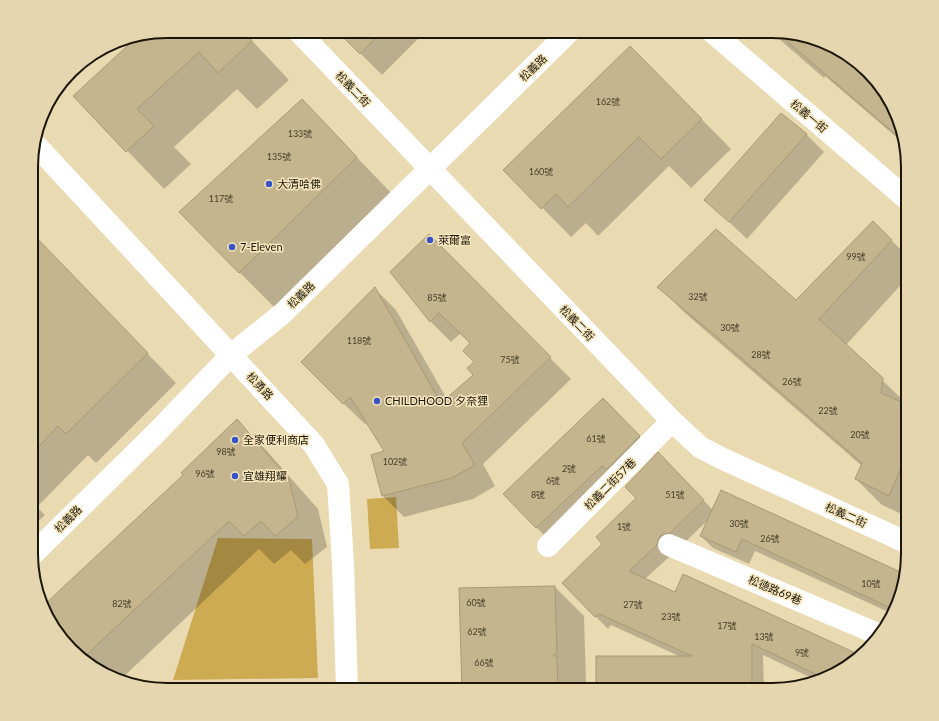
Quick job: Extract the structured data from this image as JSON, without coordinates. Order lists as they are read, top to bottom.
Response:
{
  "streets": {
    "street": [
      "松義路",
      "松義二街",
      "松義一街",
      "松勇路",
      "松義二街57巷",
      "松德路69巷"
    ]
  },
  "crossings": [
    ["松義路", "松義二街"],
    ["松義路", "松勇路"],
    ["松義二街", "松義二街57巷"]
  ],
  "places": [
    "大清哈佛",
    "萊爾富",
    "7-Eleven",
    "CHILDHOOD 夕奈狸",
    "全家便利商店",
    "宜雄翔耀"
  ],
  "house_numbers": [
    "162號",
    "133號",
    "135號",
    "160號",
    "117號",
    "99號",
    "32號",
    "85號",
    "30號",
    "118號",
    "28號",
    "75號",
    "26號",
    "22號",
    "20號",
    "61號",
    "98號",
    "102號",
    "2號",
    "96號",
    "6號",
    "8號",
    "51號",
    "30號",
    "1號",
    "26號",
    "10號",
    "60號",
    "82號",
    "27號",
    "23號",
    "17號",
    "62號",
    "13號",
    "9號",
    "66號"
  ]
}
